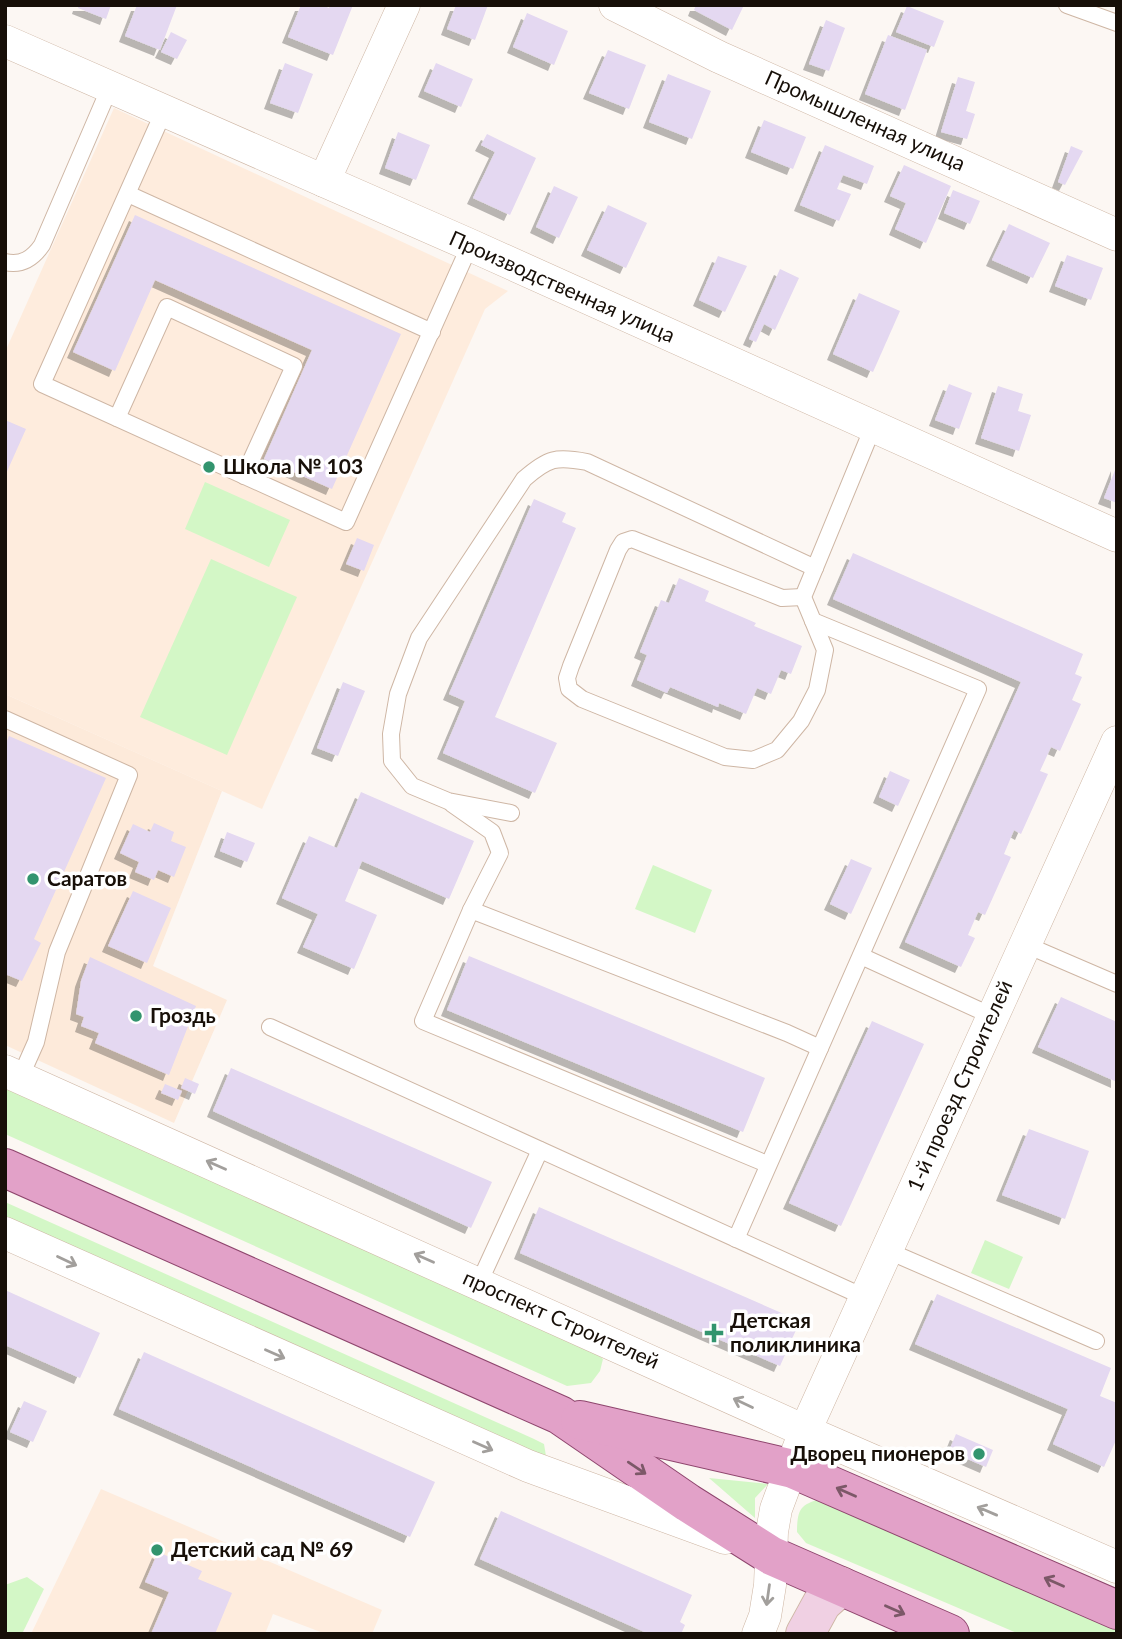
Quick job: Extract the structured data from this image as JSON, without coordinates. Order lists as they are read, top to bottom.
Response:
{
  "streets": {
    "street": [
      "Промышленная улица",
      "Производственная улица",
      "1-й проезд Строителей",
      "проспект Строителей"
    ]
  },
  "crossings": [
    ["1-й проезд Строителей", "проспект Строителей"]
  ],
  "places": {
    "other": [
      "Школа № 103",
      "Саратов",
      "Гроздь",
      "Дворец пионеров",
      "Детский сад № 69"
    ],
    "health": ["Детская поликлиника"]
  }
}
